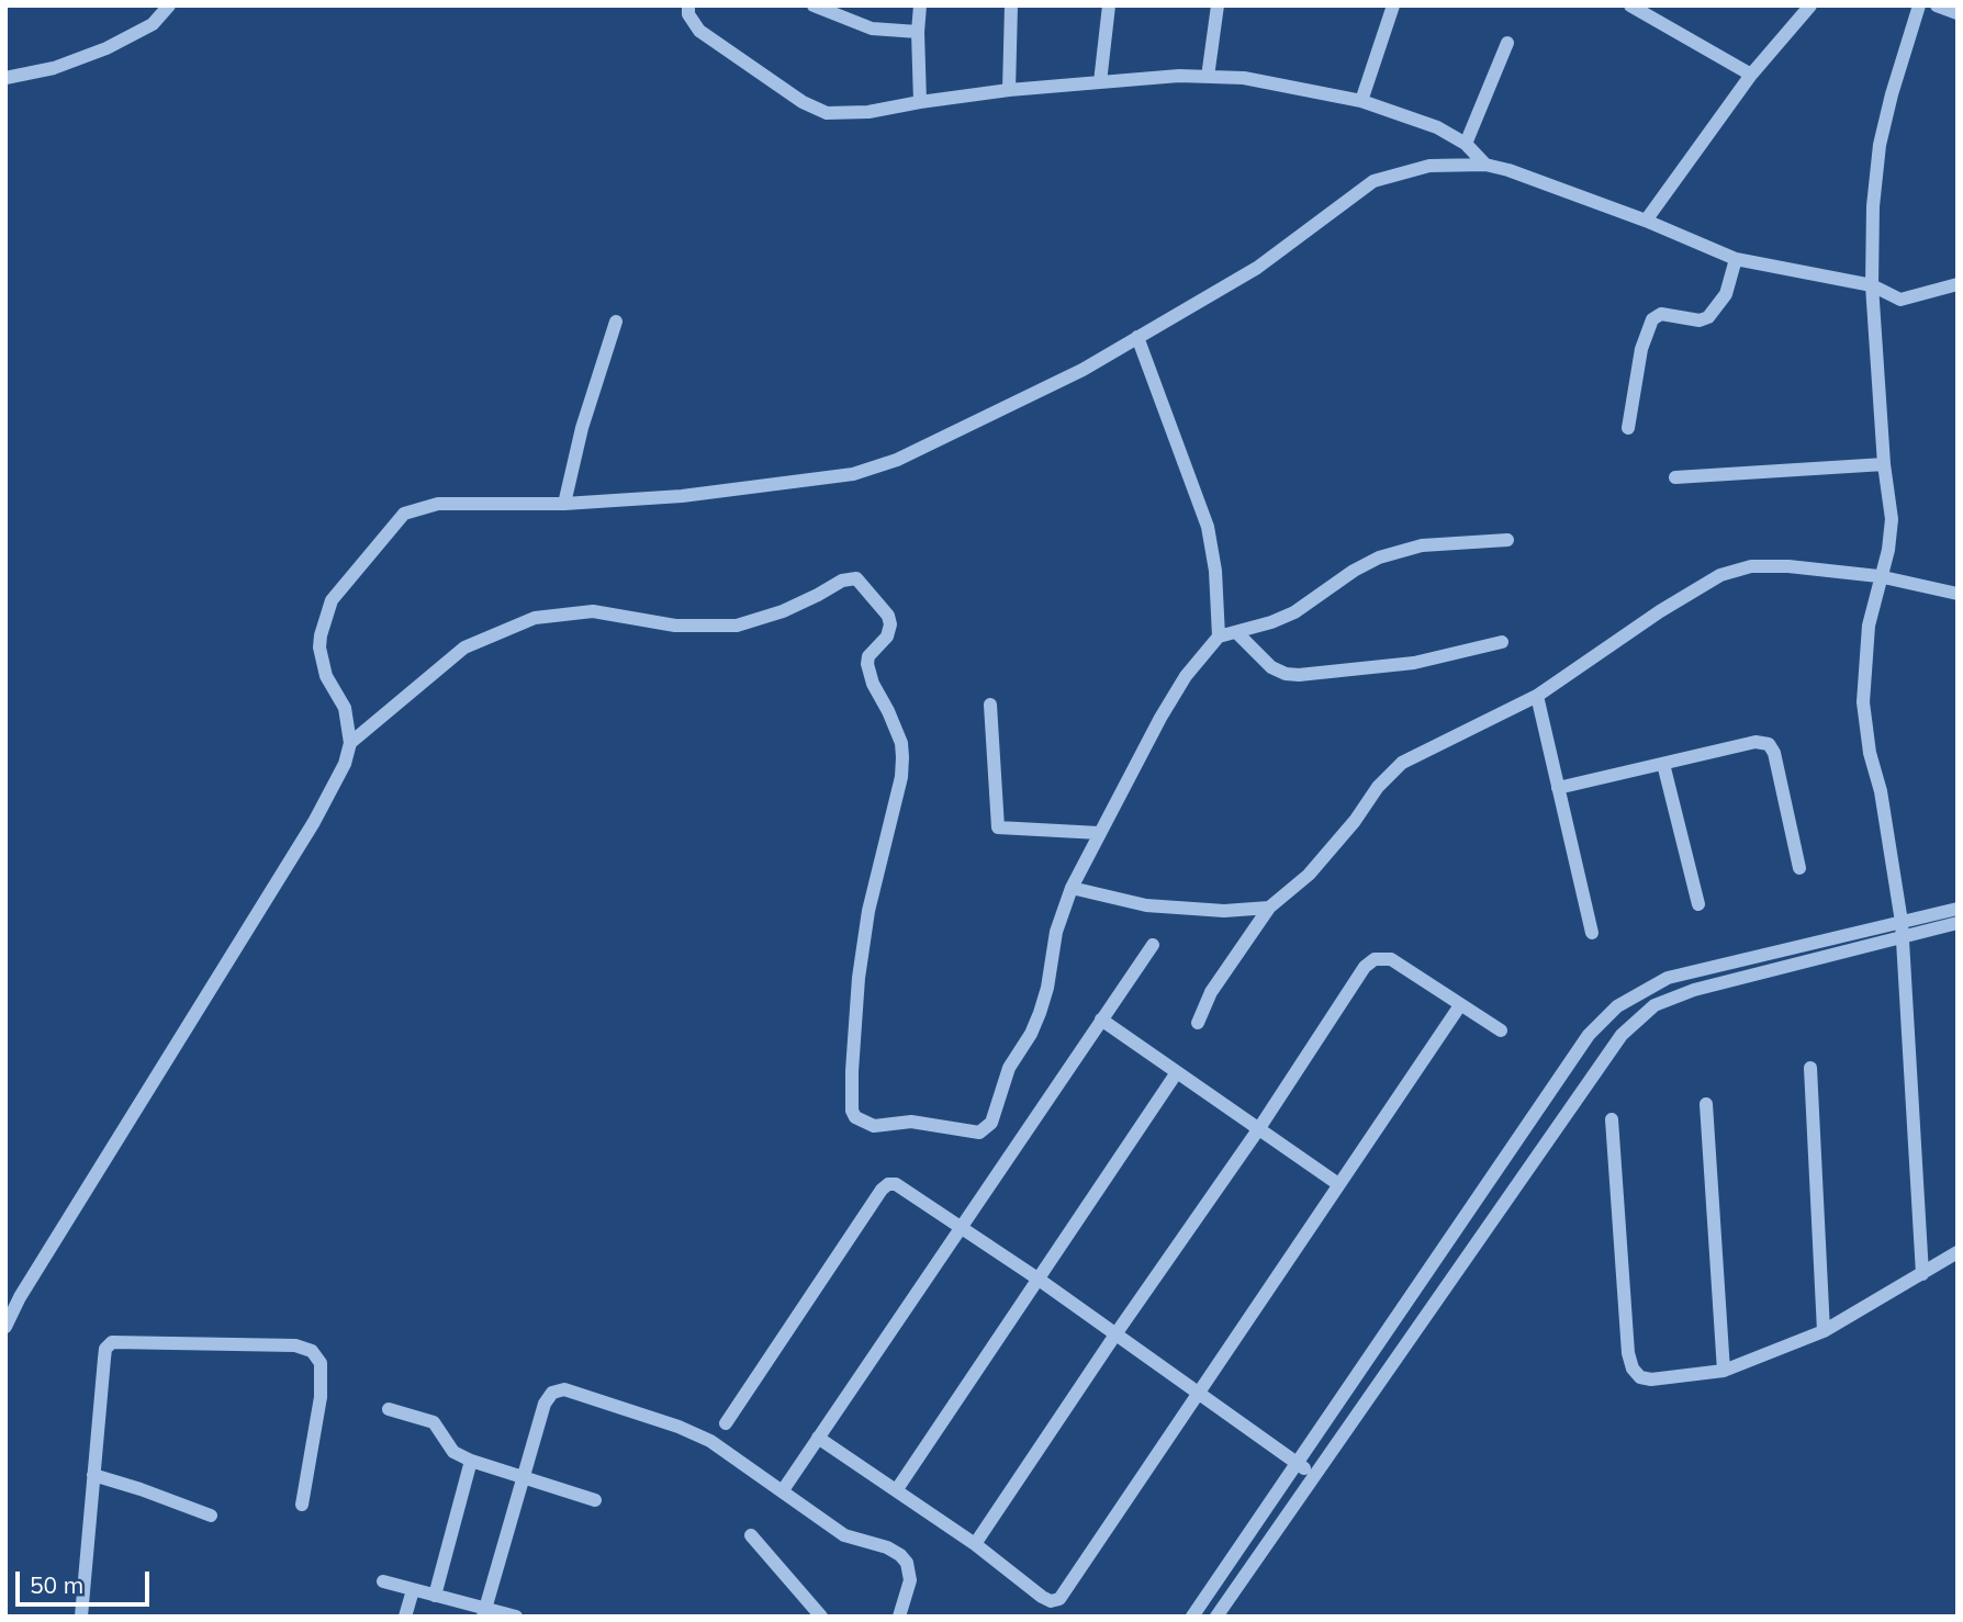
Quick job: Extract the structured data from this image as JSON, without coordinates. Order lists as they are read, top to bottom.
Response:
{
  "scale_bar": "50 m"
}
